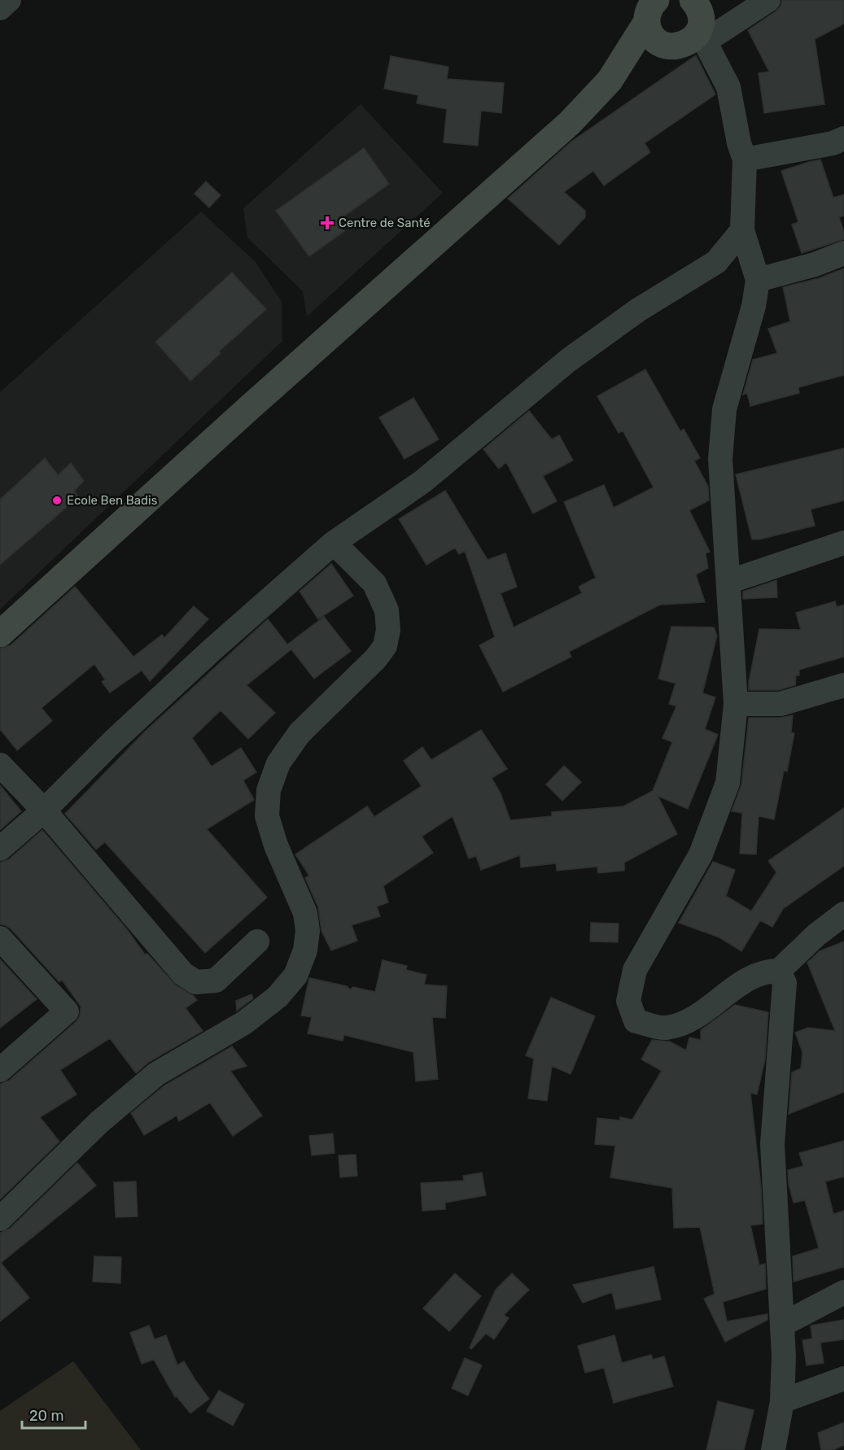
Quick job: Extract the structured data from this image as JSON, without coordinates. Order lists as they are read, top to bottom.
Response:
{
  "places": {
    "health": ["Centre de Santé"],
    "other": ["Ecole Ben Badis"]
  },
  "scale_bar": "20 m"
}
